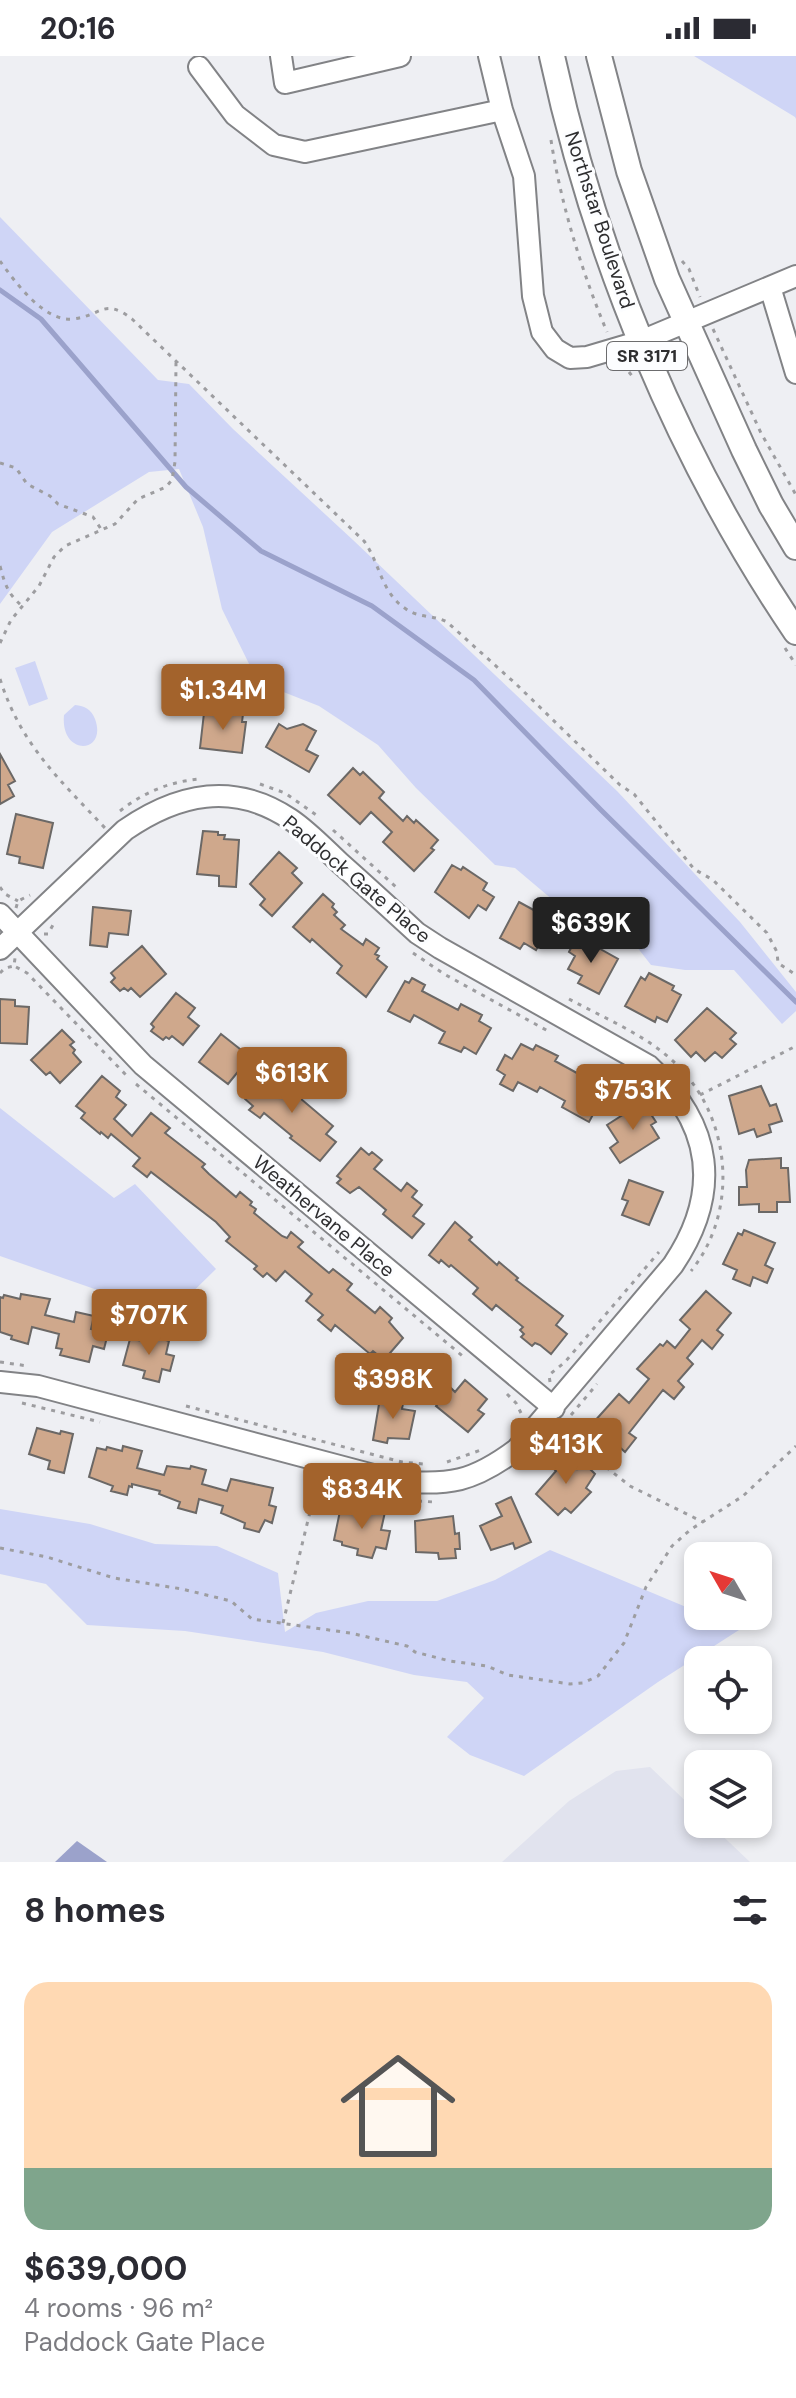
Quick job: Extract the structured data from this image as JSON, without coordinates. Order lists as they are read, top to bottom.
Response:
{
  "streets": {
    "main road": ["Northstar Boulevard", "SR 3171"],
    "street": ["Paddock Gate Place", "Weathervane Place"]
  },
  "crossings": [
    ["Paddock Gate Place", "Weathervane Place"]
  ],
  "north": "top left",
  "page": {
    "status": "20:16",
    "price": [
      "$1.34M",
      "$639K",
      "$613K",
      "$753K",
      "$707K",
      "$398K",
      "$413K",
      "$834K"
    ],
    "heading": "8 homes",
    "list": [
      {
        "name": "$639,000",
        "note": "4 rooms · 96 m² · Paddock Gate Place"
      }
    ]
  }
}
